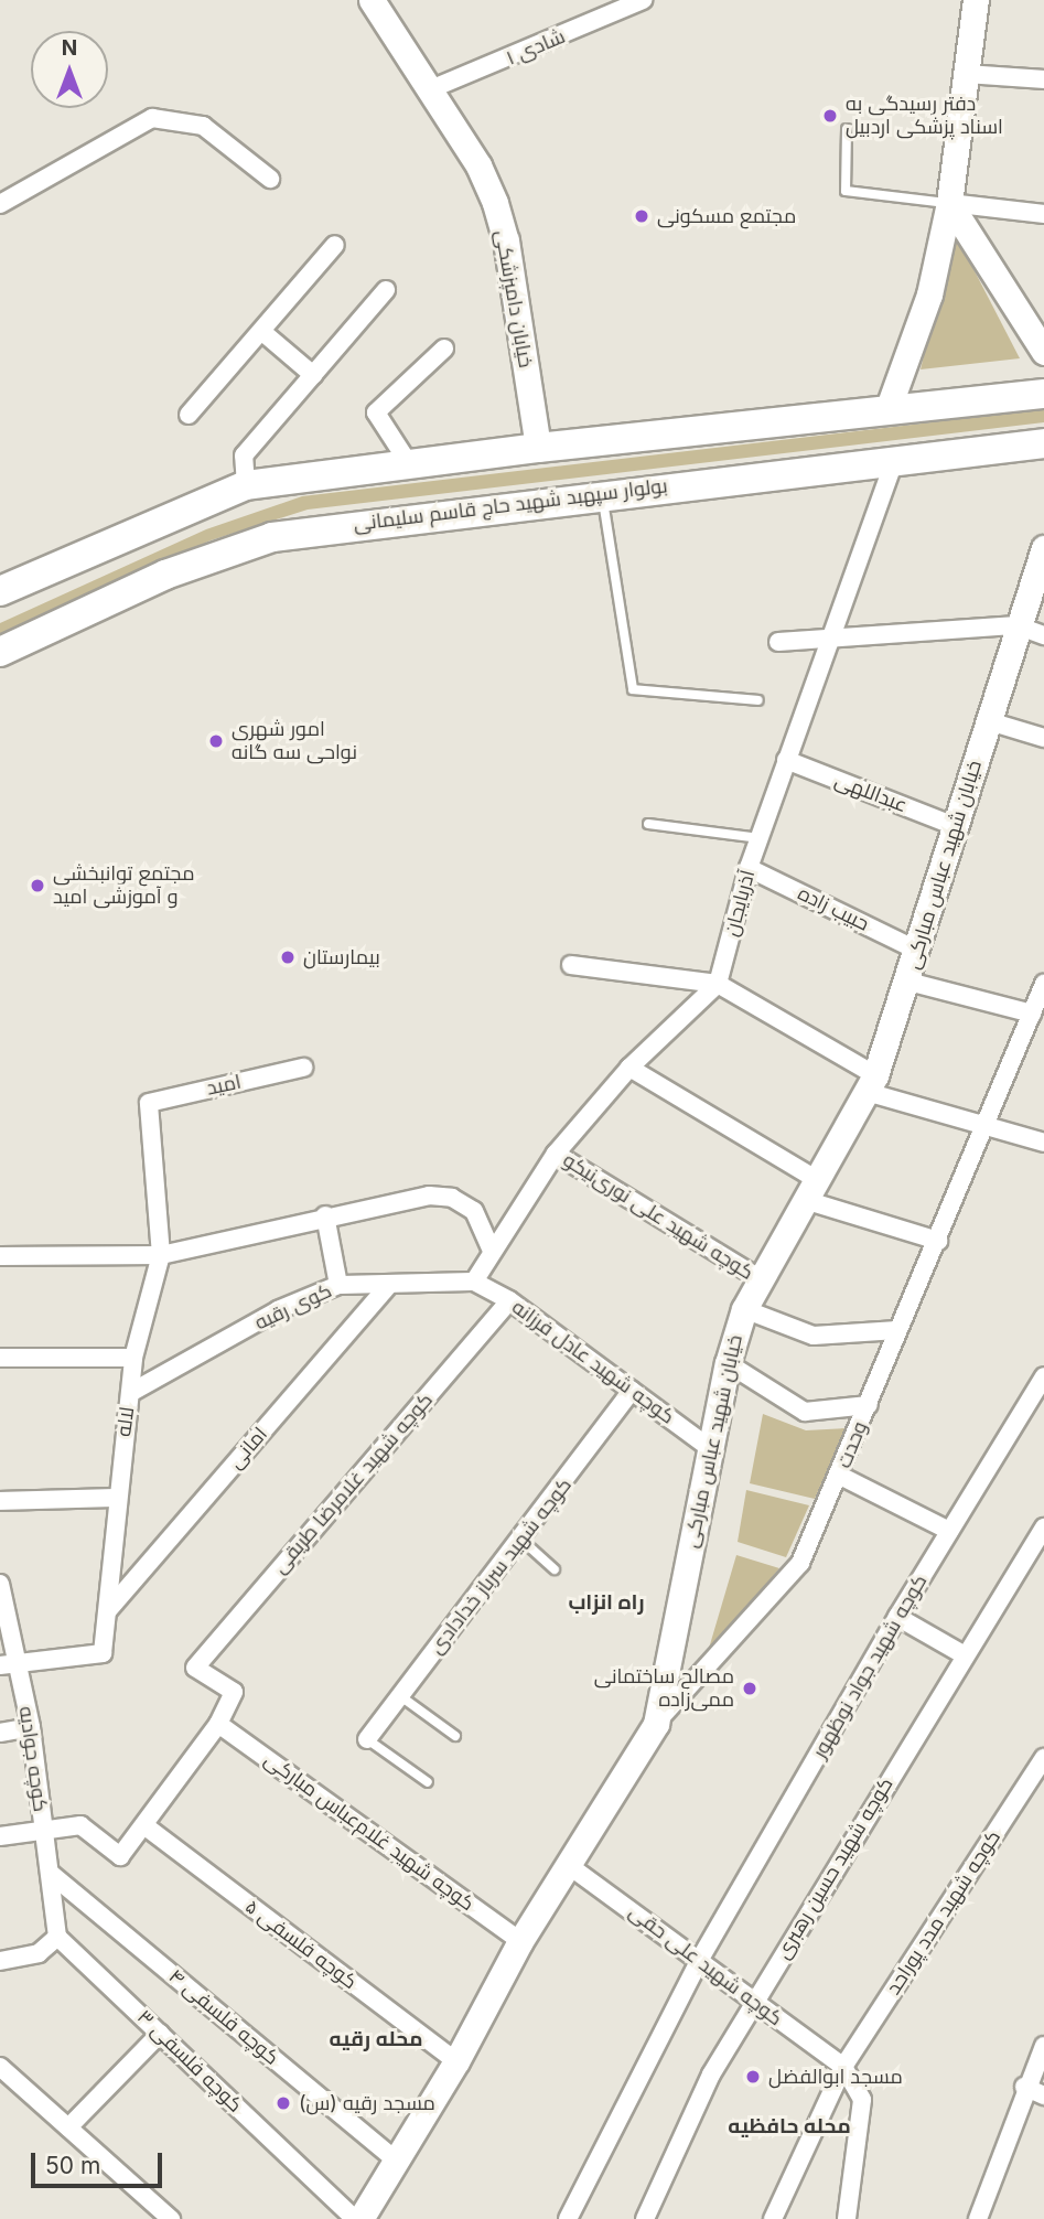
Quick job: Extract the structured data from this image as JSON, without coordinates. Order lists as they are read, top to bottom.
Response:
{
  "streets": {
    "main road": ["بولوار سپهبد شهید حاج قاسم سلیمانی"],
    "street": [
      "شادی ۱",
      "خیابان دامپزشکی",
      "عبداللهی",
      "خیابان شهید عباس مبارکی",
      "آذربایجان",
      "حبیب زاده",
      "امید",
      "کوچه شهید علی نوری‌نیکو",
      "کوی رقیه",
      "کوچه شهید عادل فرزانه",
      "لاله",
      "وحدت",
      "امانی",
      "کوچه شهید غلامرضا طریقی",
      "کوچه شهید سرباز خدادادی",
      "کوچه شهید جواد نوظهور",
      "کوچه جوادیه",
      "کوچه شهید غلام‌عباس مبارکی",
      "کوچه شهید حسین رهبری",
      "کوچه شهید مدد پوراحد",
      "کوچه فلسفی ۵",
      "کوچه شهید علی حقی",
      "کوچه فلسفی ۴",
      "کوچه فلسفی ۳"
    ]
  },
  "crossings": [
    ["شادی ۱", "خیابان دامپزشکی"],
    ["بولوار سپهبد شهید حاج قاسم سلیمانی", "آذربایجان"],
    ["عبداللهی", "خیابان شهید عباس مبارکی"],
    ["عبداللهی", "آذربایجان"],
    ["خیابان شهید عباس مبارکی", "حبیب زاده"],
    ["خیابان شهید عباس مبارکی", "کوچه شهید علی نوری‌نیکو"],
    ["خیابان شهید عباس مبارکی", "کوچه شهید عادل فرزانه"],
    ["خیابان شهید عباس مبارکی", "وحدت"],
    ["خیابان شهید عباس مبارکی", "کوچه شهید غلام‌عباس مبارکی"],
    ["خیابان شهید عباس مبارکی", "کوچه فلسفی ۵"],
    ["خیابان شهید عباس مبارکی", "کوچه شهید علی حقی"],
    ["خیابان شهید عباس مبارکی", "کوچه فلسفی ۴"],
    ["خیابان شهید عباس مبارکی", "کوچه فلسفی ۳"],
    ["آذربایجان", "حبیب زاده"],
    ["امید", "لاله"],
    ["کوی رقیه", "کوچه شهید عادل فرزانه"],
    ["کوی رقیه", "لاله"],
    ["کوی رقیه", "امانی"],
    ["کوچه شهید عادل فرزانه", "کوچه شهید غلامرضا طریقی"],
    ["کوچه شهید عادل فرزانه", "کوچه شهید سرباز خدادادی"],
    ["لاله", "امانی"],
    ["لاله", "کوچه جوادیه"],
    ["کوچه شهید غلامرضا طریقی", "کوچه شهید غلام‌عباس مبارکی"],
    ["کوچه شهید جواد نوظهور", "کوچه شهید علی حقی"],
    ["کوچه جوادیه", "کوچه فلسفی ۴"],
    ["کوچه جوادیه", "کوچه فلسفی ۳"],
    ["کوچه شهید حسین رهبری", "کوچه شهید علی حقی"],
    ["کوچه شهید مدد پوراحد", "کوچه شهید علی حقی"]
  ],
  "districts": ["راه انزاب", "محله رقیه", "محله حافظیه"],
  "places": [
    "دفتر رسیدگی به اسناد پزشکی اردبیل",
    "مجتمع مسکونی",
    "امور شهری نواحی سه گانه",
    "مجتمع توانبخشی و آموزشی امید",
    "بیمارستان",
    "مصالح ساختمانی ممی‌زاده",
    "مسجد ابوالفضل",
    "مسجد رقیه (س)"
  ],
  "scale_bar": "50 m",
  "north": "top"
}
